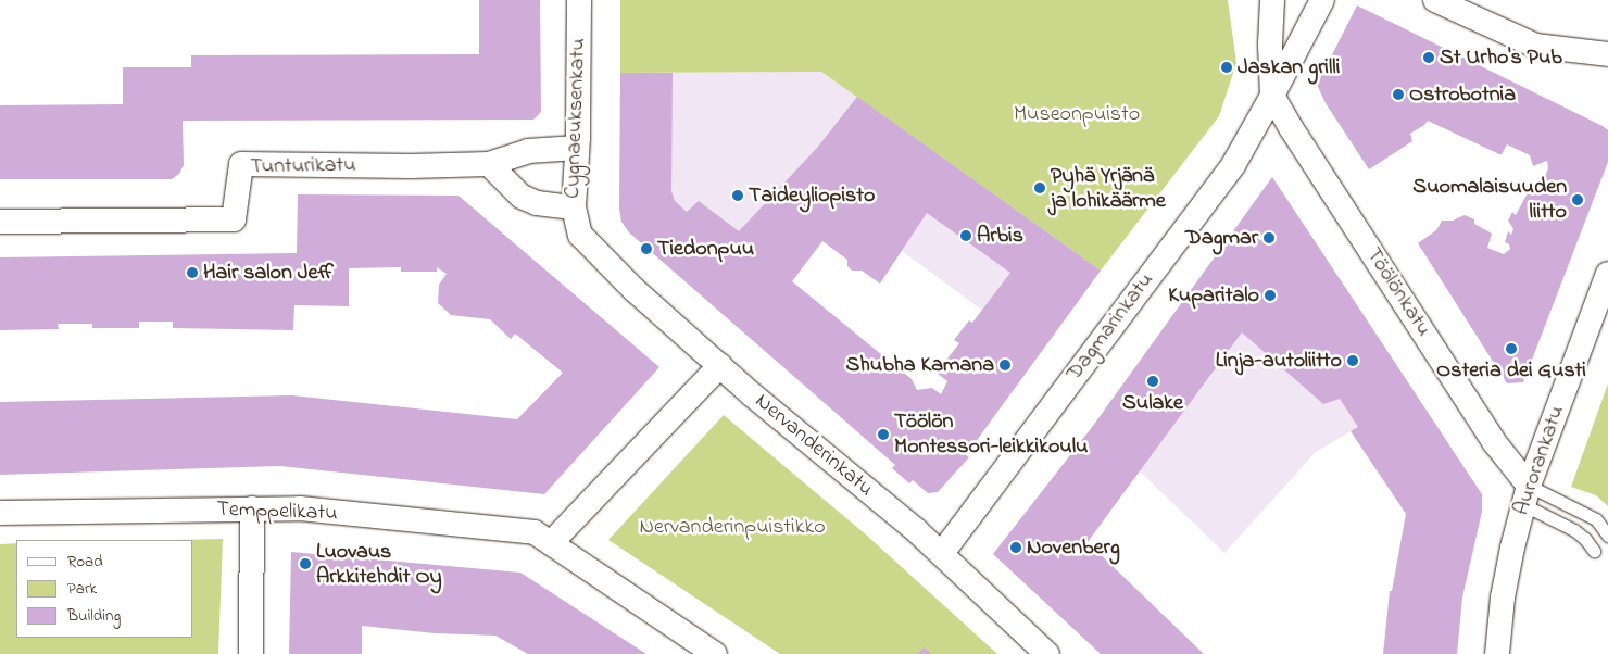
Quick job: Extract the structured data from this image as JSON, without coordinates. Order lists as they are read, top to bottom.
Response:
{
  "streets": {
    "street": [
      "Cygnaeuksenkatu",
      "Tunturikatu",
      "Töölönkatu",
      "Dagmarinkatu",
      "Nervanderinkatu",
      "Aurorankatu",
      "Temppelikatu"
    ]
  },
  "crossings": [
    ["Cygnaeuksenkatu", "Tunturikatu"],
    ["Cygnaeuksenkatu", "Nervanderinkatu"],
    ["Töölönkatu", "Dagmarinkatu"],
    ["Töölönkatu", "Aurorankatu"],
    ["Dagmarinkatu", "Nervanderinkatu"]
  ],
  "parks": ["Museonpuisto", "Nervanderinpuistikko"],
  "places": [
    "St Urho's Pub",
    "Jaskan grilli",
    "Ostrobotnia",
    "Pyhä Yrjänä ja lohikäärme",
    "Taideyliopisto",
    "Suomalaisuuden liitto",
    "Arbis",
    "Dagmar",
    "Tiedonpuu",
    "Hair salon Jeff",
    "Kuparitalo",
    "Osteria dei Gusti",
    "Linja-autoliitto",
    "Shubha Kamana",
    "Sulake",
    "Töölön Montessori-leikkikoulu",
    "Novenberg",
    "Luovaus Arkkitehdit Oy"
  ],
  "legend": ["Road", "Park", "Building"]
}
